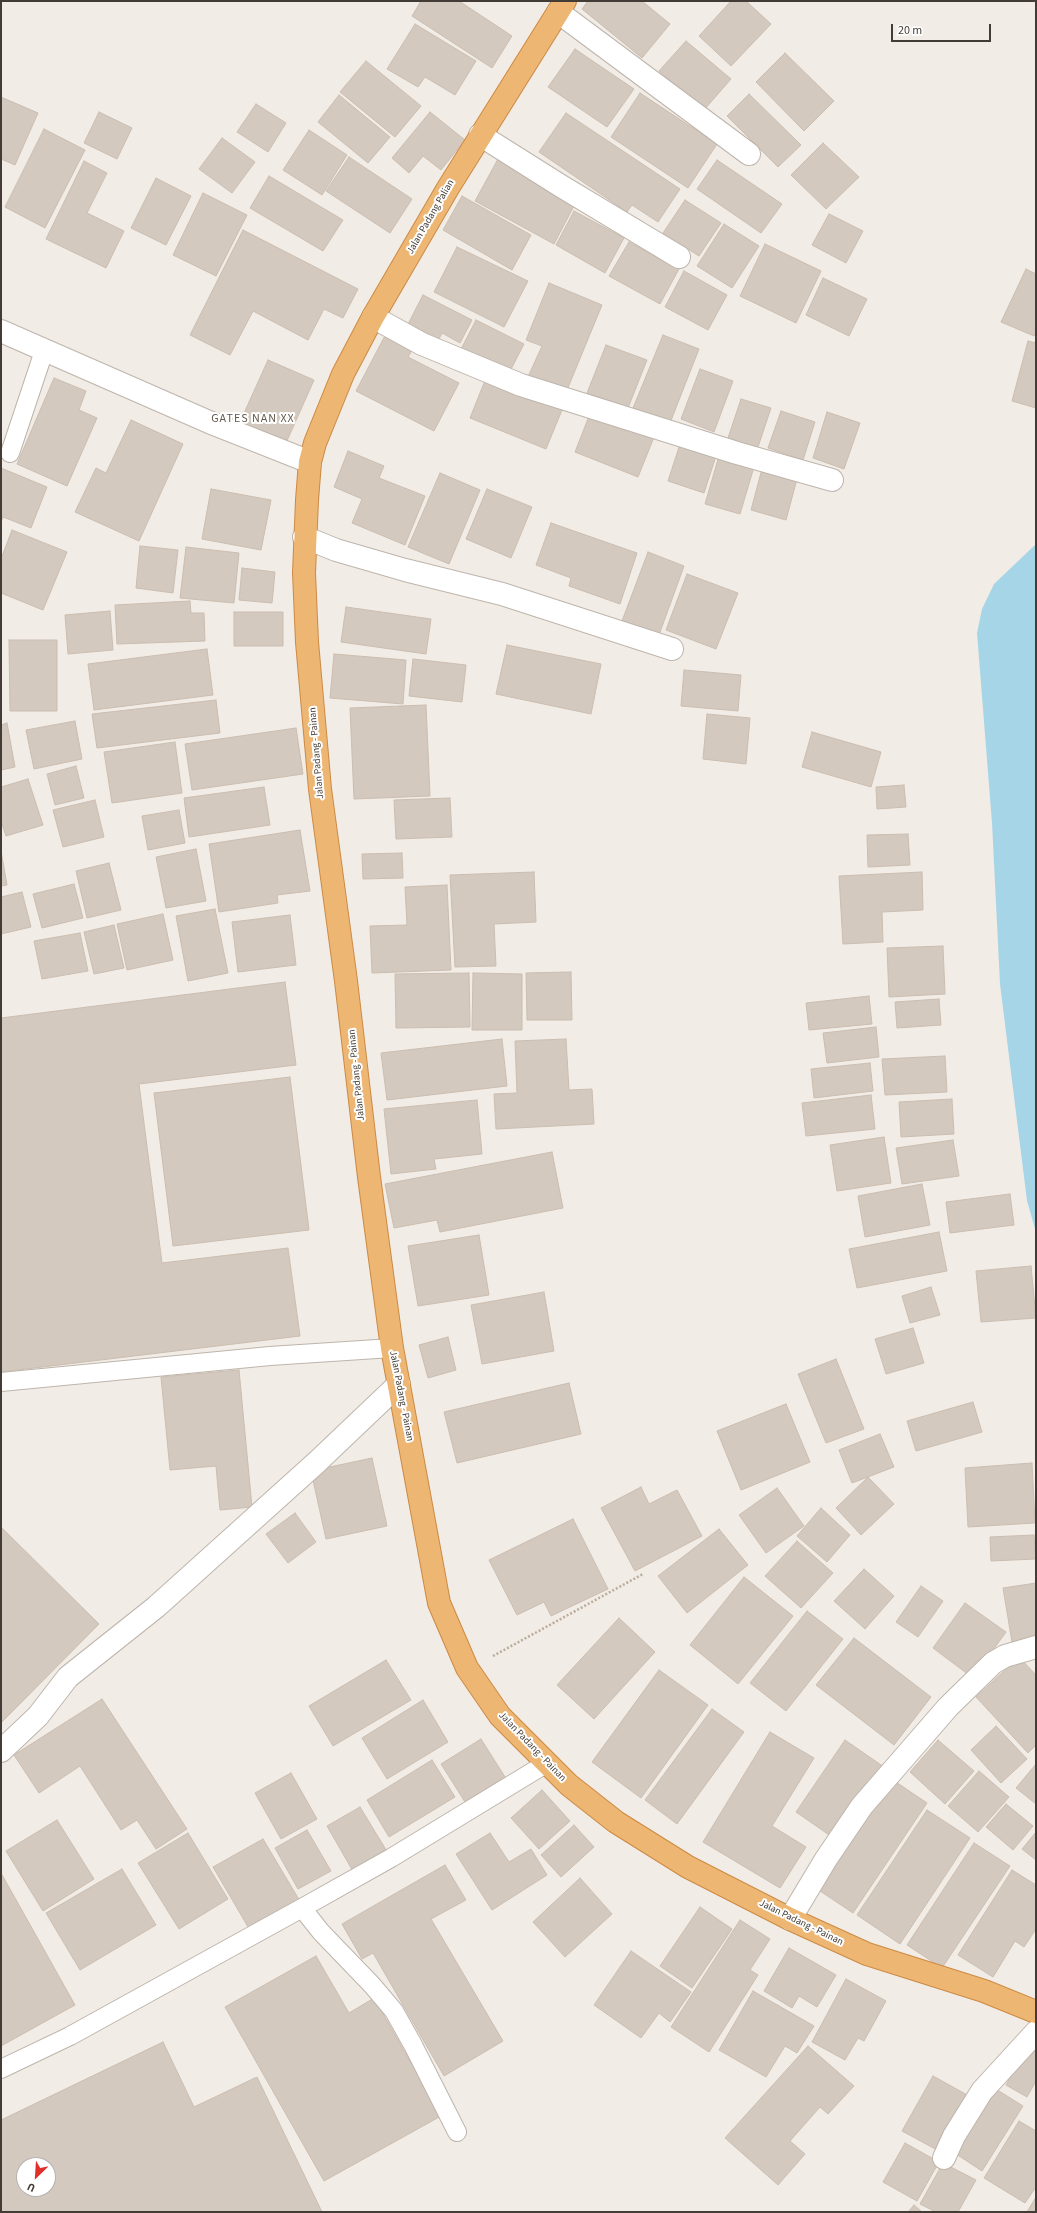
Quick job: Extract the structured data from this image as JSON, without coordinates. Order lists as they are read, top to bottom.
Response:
{
  "streets": {
    "highway": ["Jalan Padang Palian", "Jalan Padang - Painan"]
  },
  "crossings": [
    ["Jalan Padang Palian", "Jalan Padang - Painan"]
  ],
  "districts": ["GATES NAN XX"],
  "scale_bar": "20 m",
  "north": "bottom left"
}
